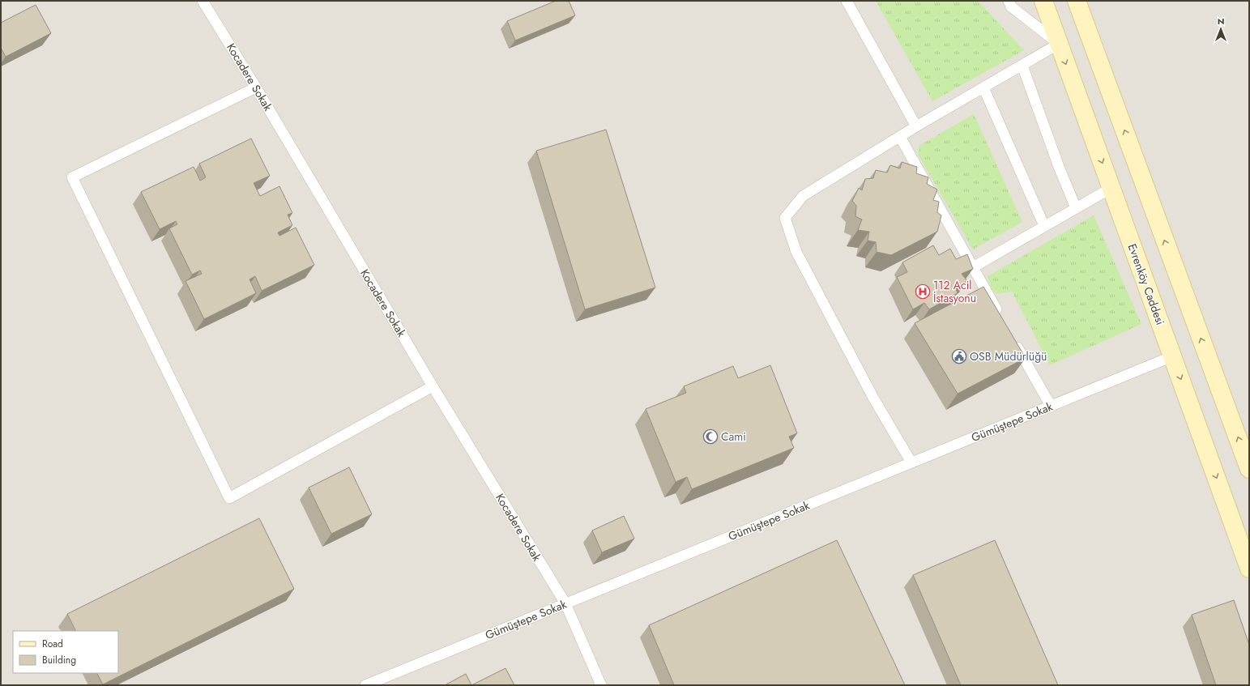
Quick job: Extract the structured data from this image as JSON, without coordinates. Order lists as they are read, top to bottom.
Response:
{
  "streets": {
    "main road": ["Evrenköy Caddesi"],
    "lane": ["Kocadere Sokak", "Gümüştepe Sokak"]
  },
  "crossings": [
    ["Kocadere Sokak", "Gümüştepe Sokak"],
    ["Evrenköy Caddesi", "Gümüştepe Sokak"]
  ],
  "places": {
    "hospital": ["112 Acil İstasyonu"],
    "public building": ["OSB Müdürlüğü"],
    "mosque": ["Cami"]
  },
  "legend": ["Road", "Building"],
  "north": "top"
}
